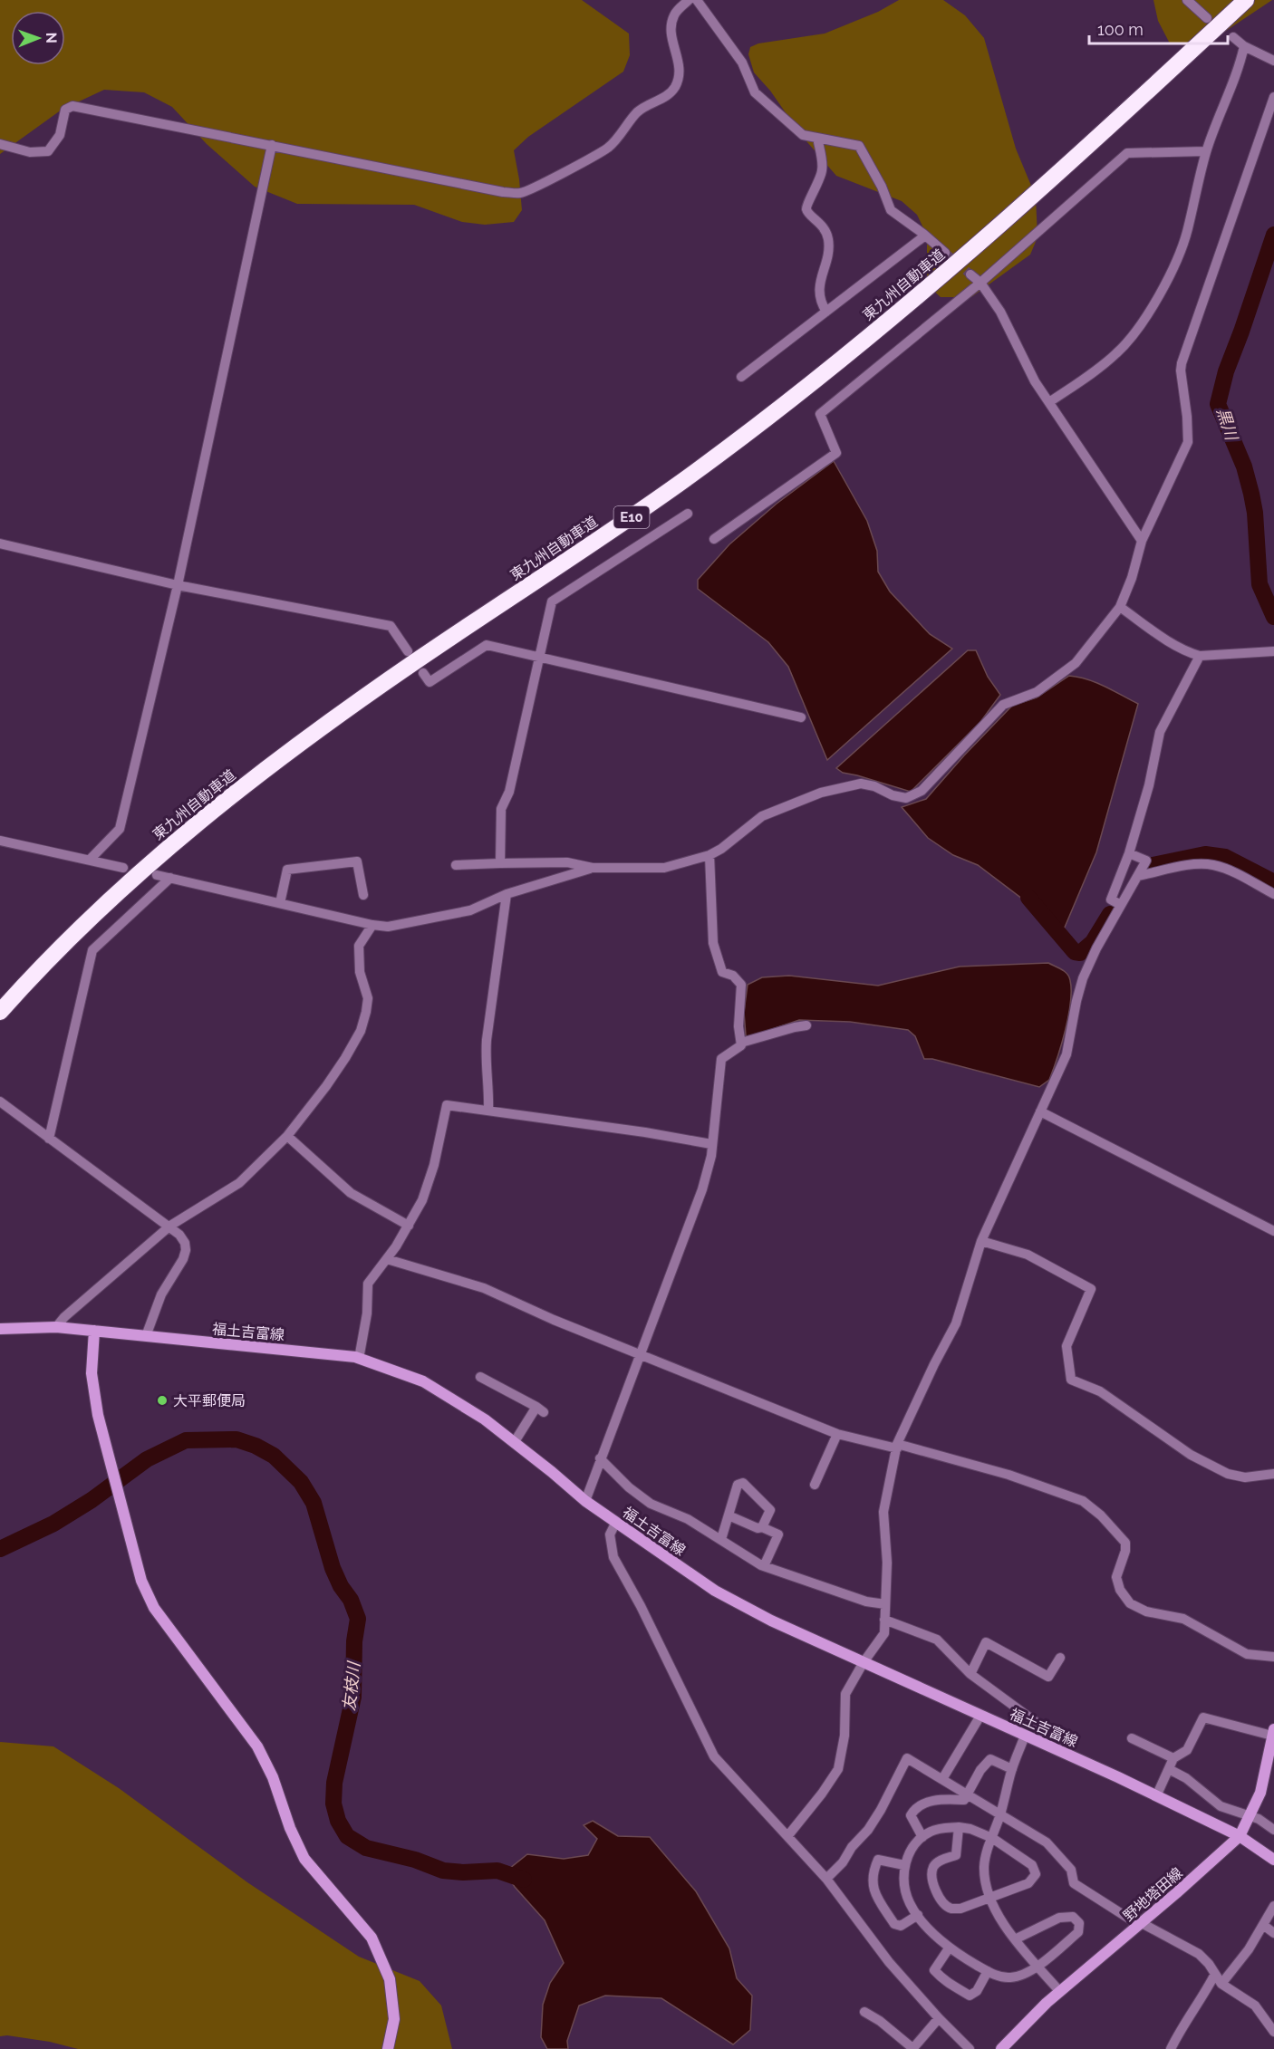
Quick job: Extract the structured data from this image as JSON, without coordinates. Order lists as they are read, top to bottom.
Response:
{
  "streets": {
    "highway": ["東九州自動車道", "E10"],
    "main road": ["福土吉富線", "野地塔田線"]
  },
  "crossings": [
    ["福土吉富線", "野地塔田線"]
  ],
  "water": ["黒川", "友枝川"],
  "places": ["大平郵便局"],
  "scale_bar": "100 m",
  "north": "right"
}
